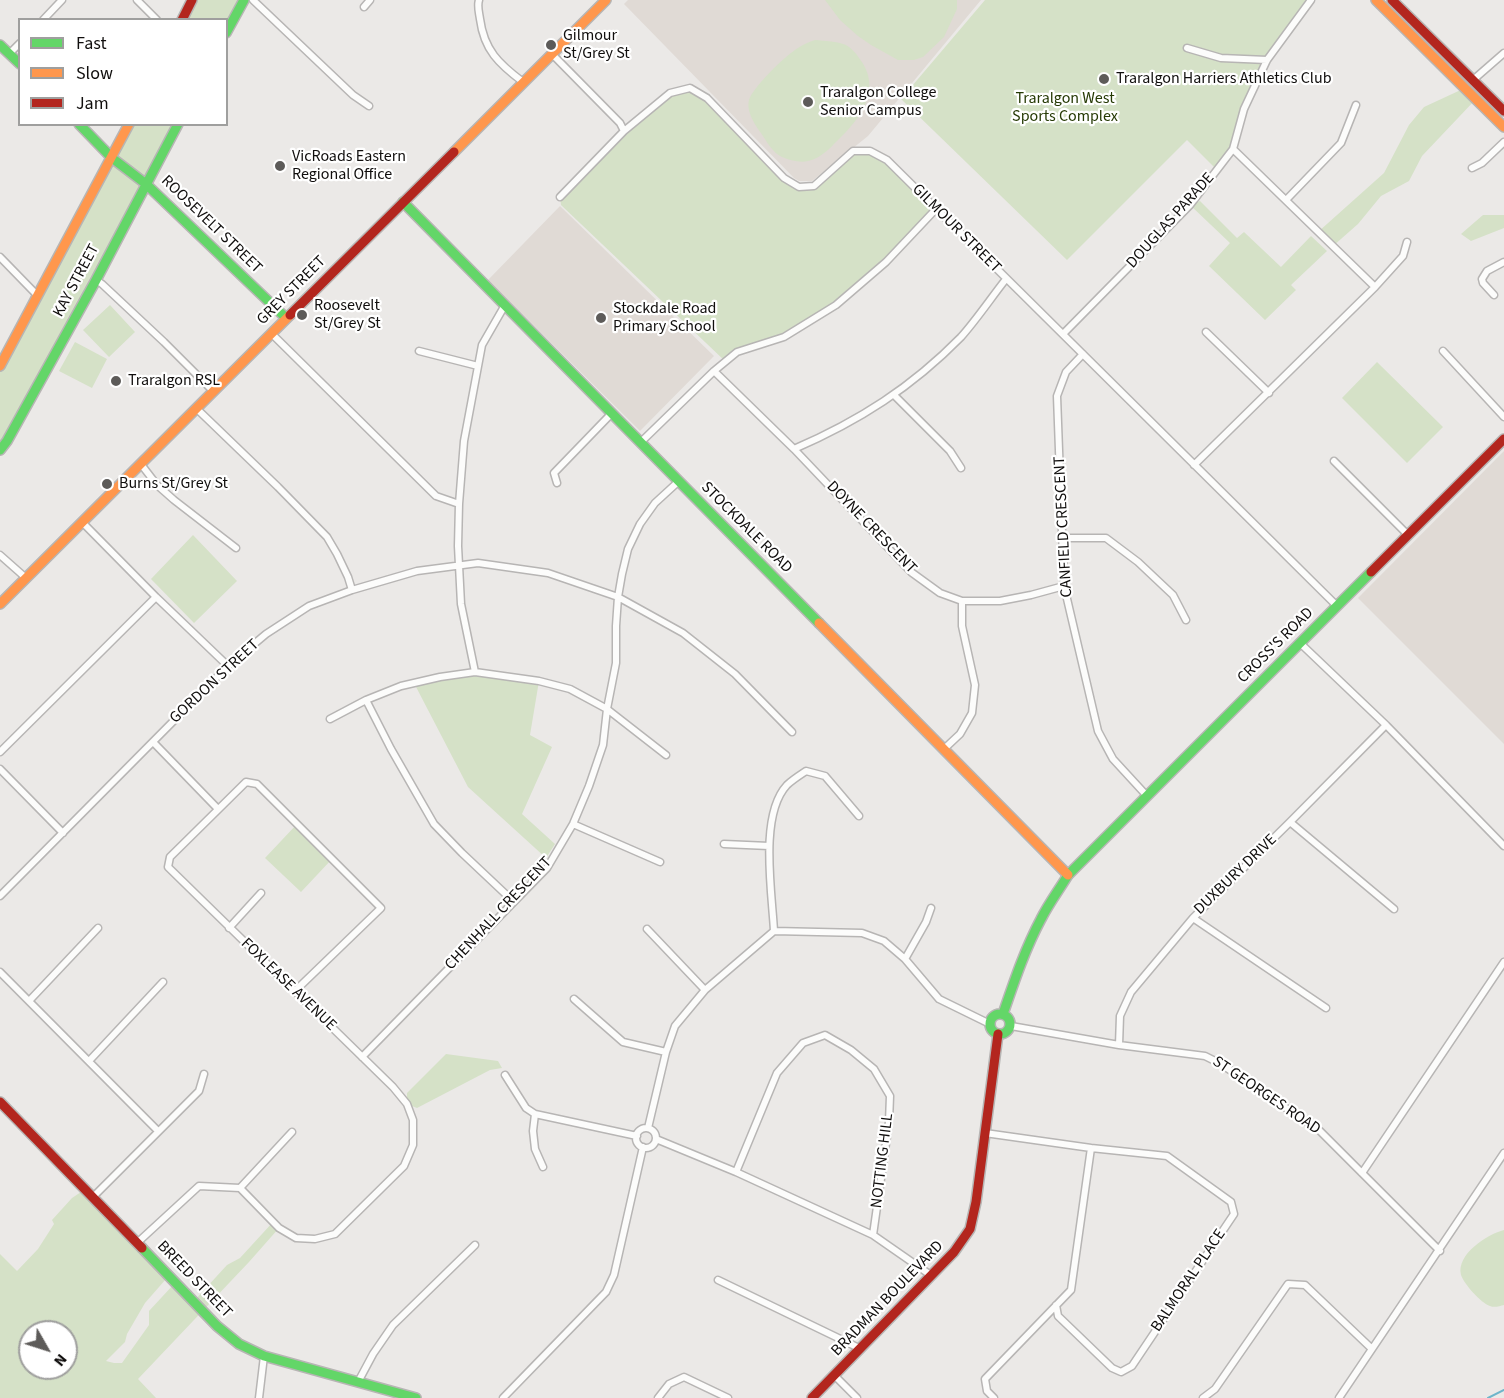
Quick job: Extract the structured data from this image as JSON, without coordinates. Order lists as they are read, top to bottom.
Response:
{
  "streets": {
    "street": [
      "DOUGLAS PARADE",
      "ROOSEVELT STREET",
      "GILMOUR STREET",
      "KAY STREET",
      "GREY STREET",
      "CANFIELD CRESCENT",
      "STOCKDALE ROAD",
      "DOYNE CRESCENT",
      "CROSS'S ROAD",
      "GORDON STREET",
      "DUXBURY DRIVE",
      "CHENHALL CRESCENT",
      "FOXLEASE AVENUE",
      "ST GEORGES ROAD",
      "NOTTING HILL",
      "BREED STREET",
      "BALMORAL PLACE",
      "BRADMAN BOULEVARD"
    ]
  },
  "crossings": [
    ["DOUGLAS PARADE", "GILMOUR STREET"],
    ["ROOSEVELT STREET", "KAY STREET"],
    ["ROOSEVELT STREET", "GREY STREET"],
    ["GILMOUR STREET", "CANFIELD CRESCENT"],
    ["GILMOUR STREET", "CROSS'S ROAD"],
    ["GREY STREET", "STOCKDALE ROAD"],
    ["CANFIELD CRESCENT", "DOYNE CRESCENT"],
    ["CANFIELD CRESCENT", "CROSS'S ROAD"],
    ["STOCKDALE ROAD", "CROSS'S ROAD"],
    ["STOCKDALE ROAD", "CHENHALL CRESCENT"],
    ["GORDON STREET", "CHENHALL CRESCENT"],
    ["DUXBURY DRIVE", "ST GEORGES ROAD"],
    ["CHENHALL CRESCENT", "FOXLEASE AVENUE"],
    ["ST GEORGES ROAD", "BRADMAN BOULEVARD"],
    ["BALMORAL PLACE", "BRADMAN BOULEVARD"]
  ],
  "parks": ["Traralgon West Sports Complex"],
  "places": [
    "Gilmour St/Grey St",
    "Traralgon Harriers Athletics Club",
    "Traralgon College Senior Campus",
    "VicRoads Eastern Regional Office",
    "Roosevelt St/Grey St",
    "Stockdale Road Primary School",
    "Traralgon RSL",
    "Burns St/Grey St"
  ],
  "legend": ["Fast", "Slow", "Jam"],
  "north": "bottom right"
}
